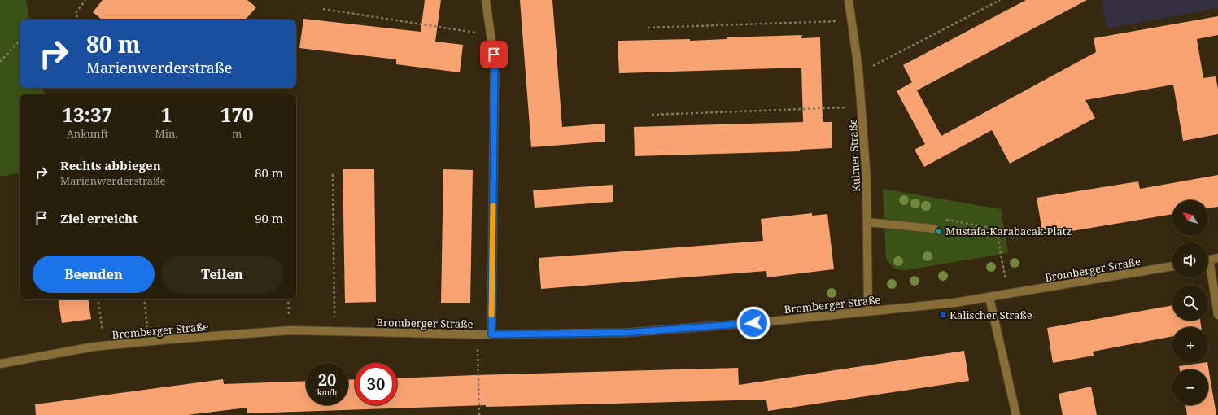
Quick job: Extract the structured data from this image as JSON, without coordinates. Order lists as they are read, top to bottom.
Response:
{
  "streets": {
    "street": ["Kulmer Straße", "Bromberger Straße"]
  },
  "crossings": [
    ["Kulmer Straße", "Bromberger Straße"]
  ],
  "places": {
    "other": ["Mustafa-Karabacak-Platz"],
    "transit": ["Kalischer Straße"]
  },
  "north": "top left",
  "page": {
    "turn": ["80 m", "Marienwerderstraße"],
    "eta": [
      "13:37",
      "Ankunft",
      "1",
      "Min.",
      "170",
      "m"
    ],
    "list": [
      {
        "name": "Rechts abbiegen",
        "note": "Marienwerderstraße",
        "value": "80 m"
      },
      {
        "name": "Ziel erreicht",
        "value": "90 m"
      }
    ],
    "map_buttons": ["+", "−"],
    "buttons": ["Beenden", "Teilen"],
    "speed": "20 km/h",
    "limit": "30"
  }
}
